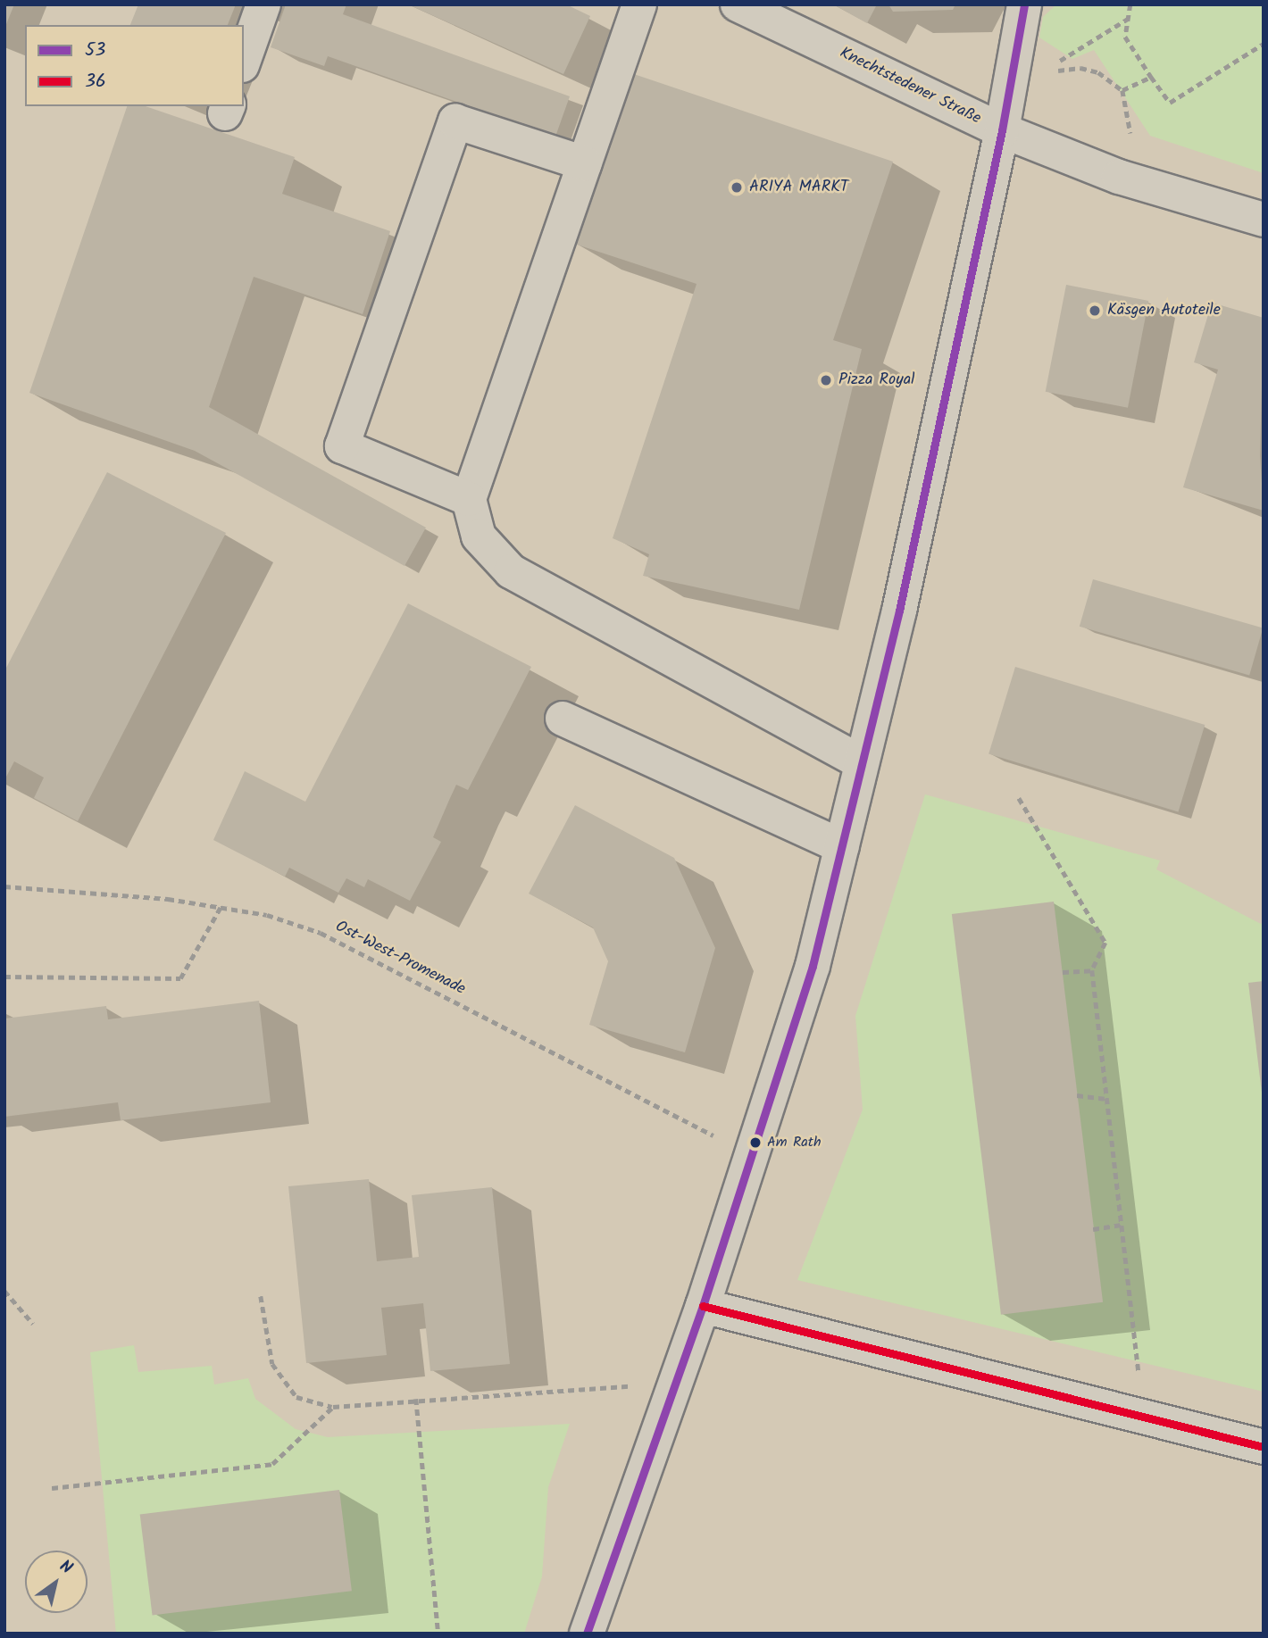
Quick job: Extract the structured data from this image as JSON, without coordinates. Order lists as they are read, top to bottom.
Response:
{
  "streets": {
    "street": ["Knechtstedener Straße"],
    "path": ["Ost-West-Promenade"]
  },
  "places": [
    "ARIYA MARKT",
    "Käsgen Autoteile",
    "Pizza Royal",
    "Am Rath"
  ],
  "lines": ["transit line 53", "transit line 36"],
  "legend": ["53", "36"],
  "north": "top right"
}
